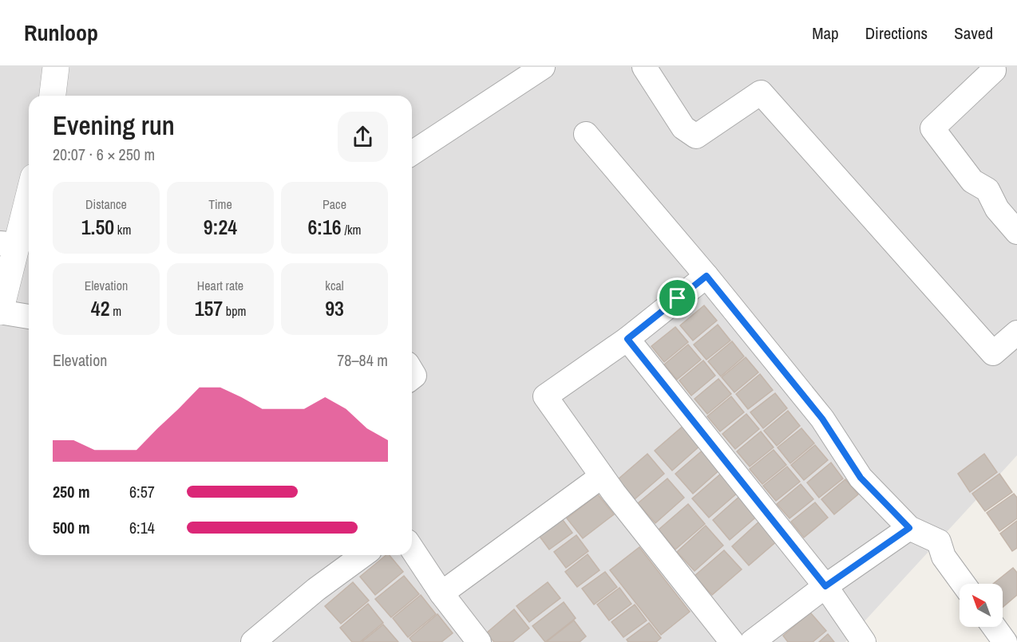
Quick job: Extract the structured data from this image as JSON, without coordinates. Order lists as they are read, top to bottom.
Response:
{
  "north": "top left",
  "page": {
    "header": "Runloop",
    "nav": ["Map", "Directions", "Saved"],
    "heading": ["Evening run", "20:07 · 6 × 250 m"],
    "stats": [
      ["Distance", "1.50 km"],
      ["Time", "9:24"],
      ["Pace", "6:16 /km"],
      ["Elevation", "42 m"],
      ["Heart rate", "157 bpm"],
      ["kcal", "93"]
    ],
    "chart": ["Elevation", "78–84 m"],
    "list": [
      {
        "name": "250 m",
        "note": "6:57"
      },
      {
        "name": "500 m",
        "note": "6:14"
      }
    ]
  }
}
